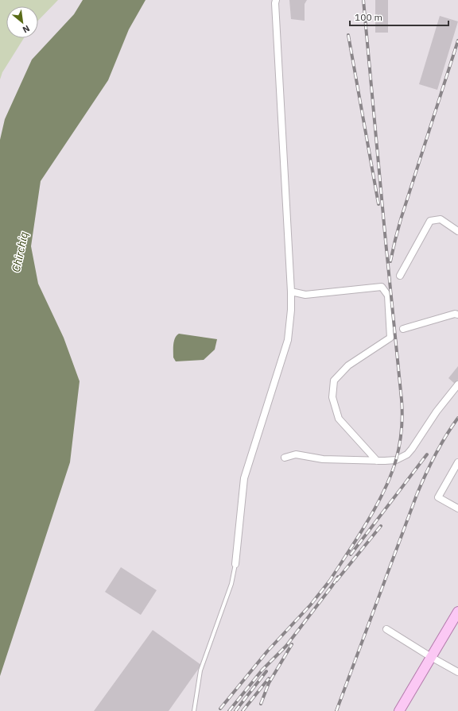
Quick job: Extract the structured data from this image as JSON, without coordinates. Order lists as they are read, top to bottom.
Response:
{
  "water": ["Chirchiq"],
  "scale_bar": "100 m",
  "north": "bottom right"
}
